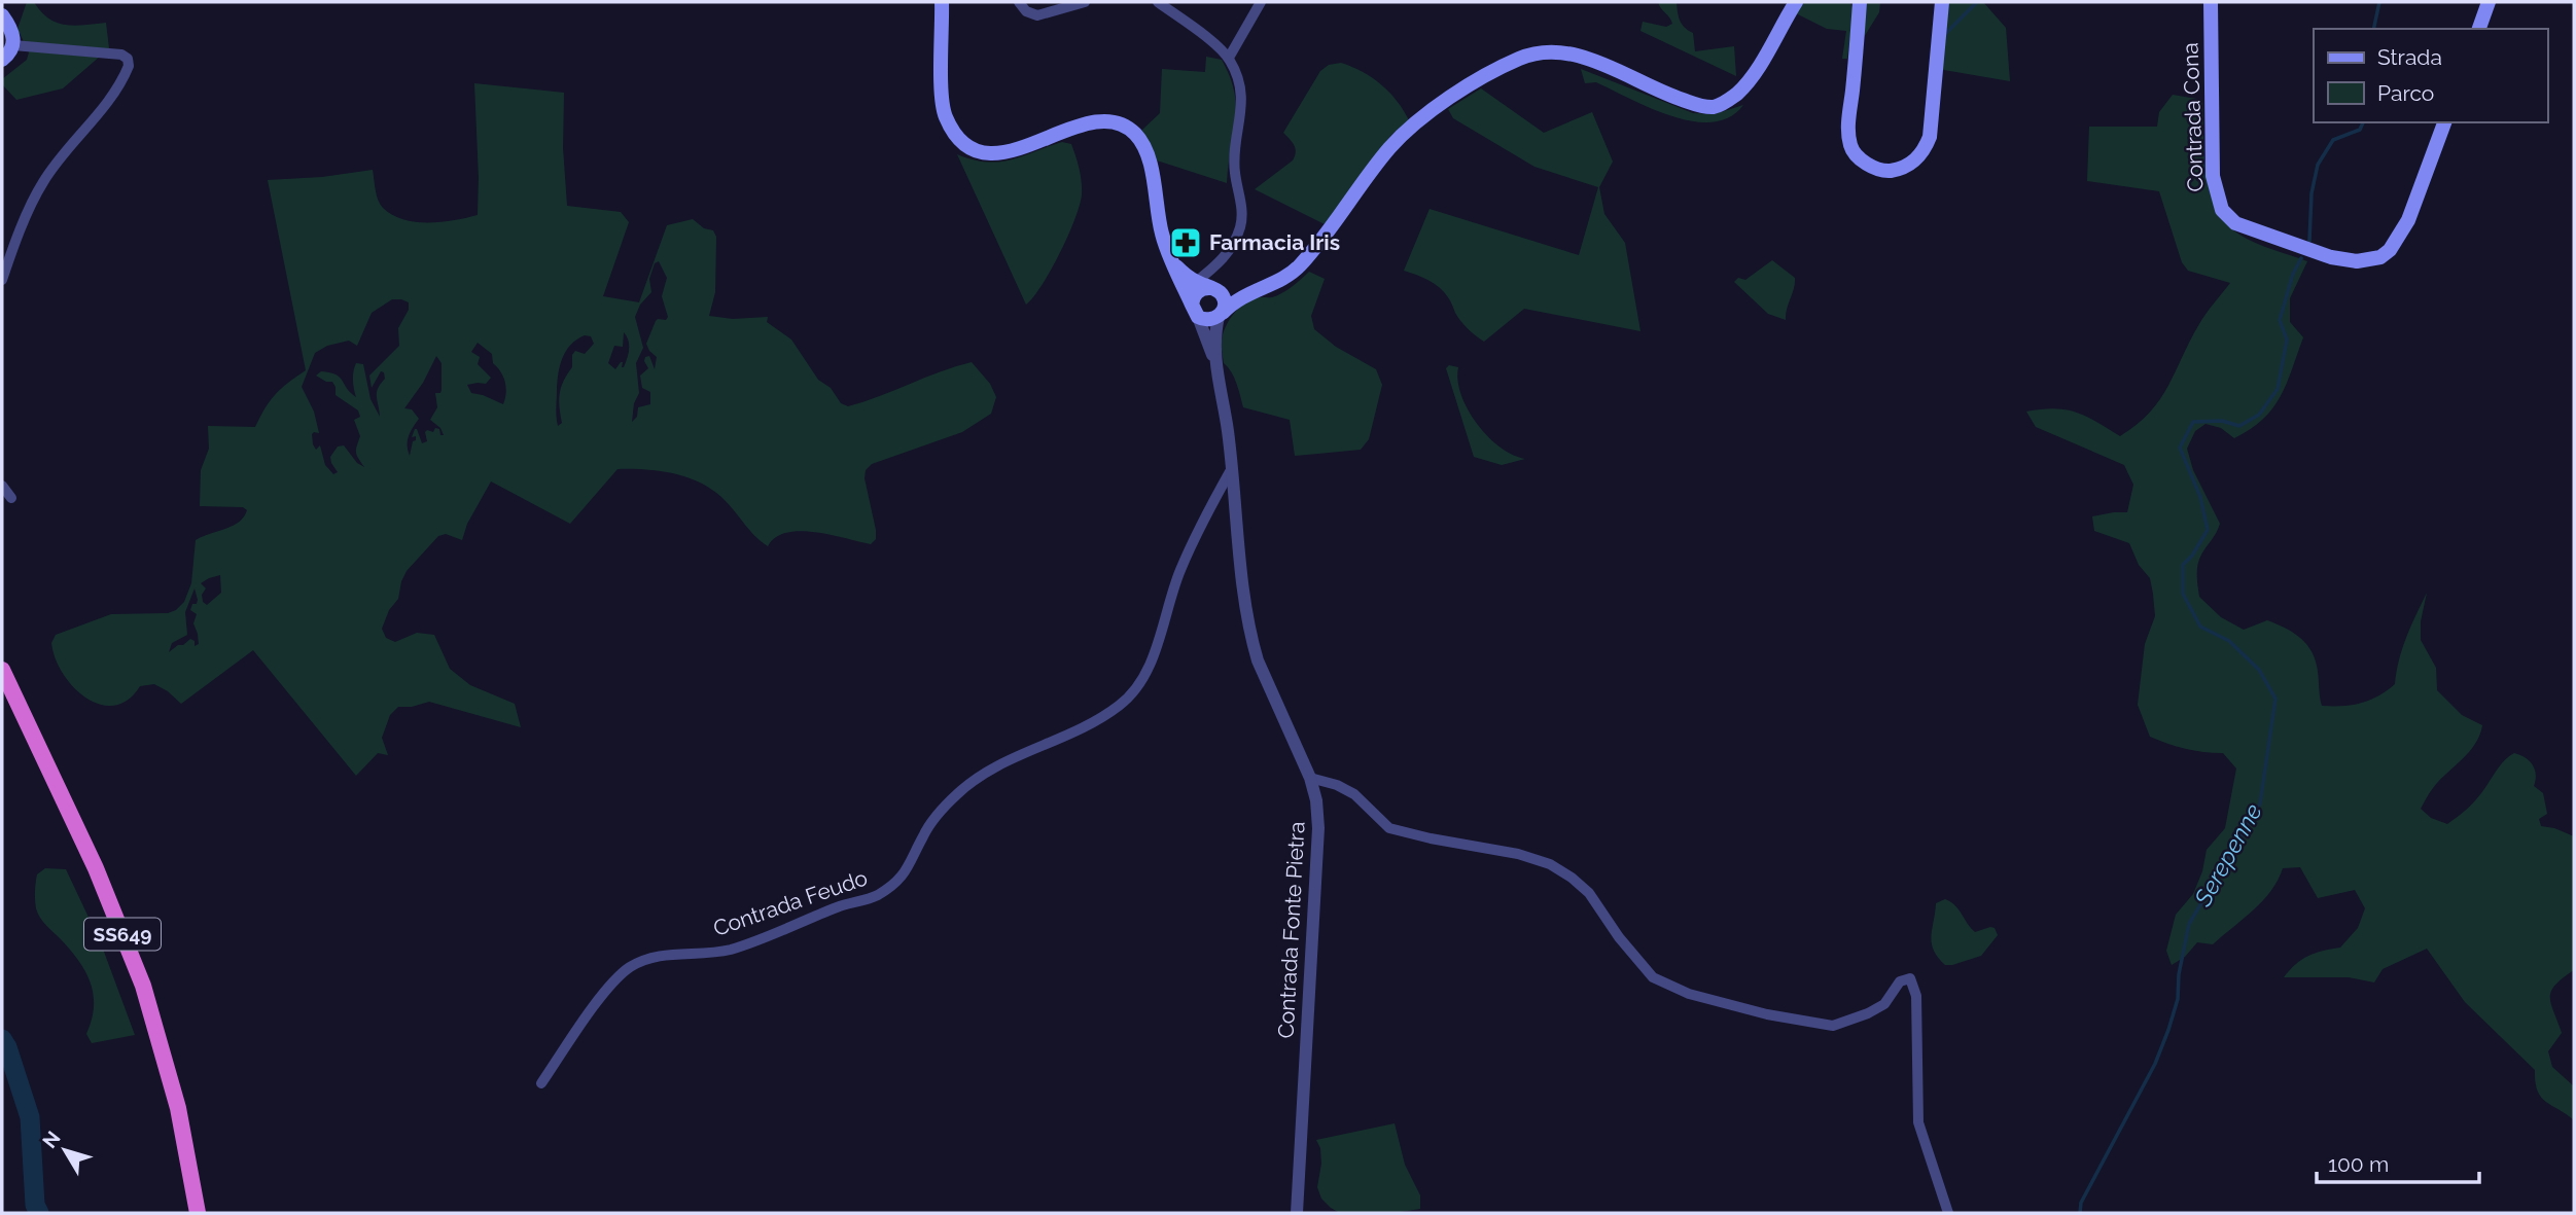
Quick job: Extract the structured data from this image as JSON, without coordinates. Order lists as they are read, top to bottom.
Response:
{
  "streets": {
    "highway": ["SS649"],
    "main road": ["Contrada Cona"],
    "street": ["Contrada Feudo", "Contrada Fonte Pietra"]
  },
  "crossings": [
    ["Contrada Feudo", "Contrada Fonte Pietra"]
  ],
  "water": ["Serepenne"],
  "places": {
    "pharmacy": ["Farmacia Iris"]
  },
  "legend": ["Strada", "Parco"],
  "scale_bar": "100 m",
  "north": "top left"
}
